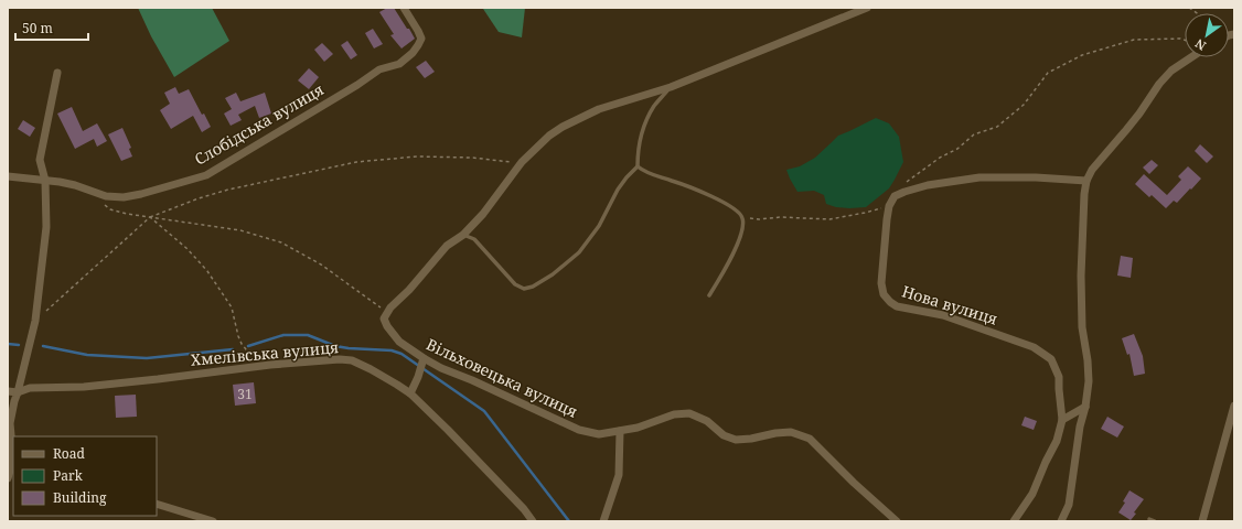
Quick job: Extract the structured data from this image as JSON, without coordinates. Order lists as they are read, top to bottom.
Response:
{
  "streets": {
    "street": [
      "Слобідська вулиця",
      "Нова вулиця",
      "Хмелівська вулиця",
      "Вільховецька вулиця"
    ]
  },
  "house_numbers": ["31"],
  "legend": ["Road", "Park", "Building"],
  "scale_bar": "50 m",
  "north": "bottom left"
}
